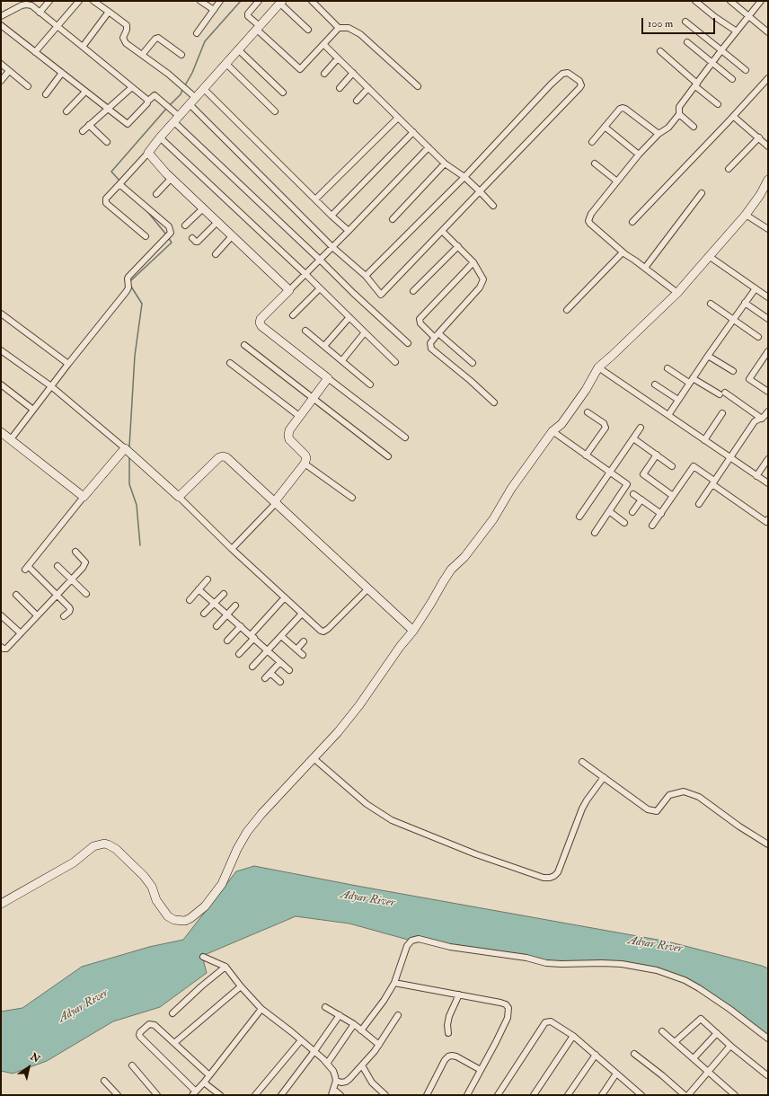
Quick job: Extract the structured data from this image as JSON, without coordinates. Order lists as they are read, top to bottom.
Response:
{
  "water": ["Adyar River"],
  "scale_bar": "100 m",
  "north": "top right"
}
